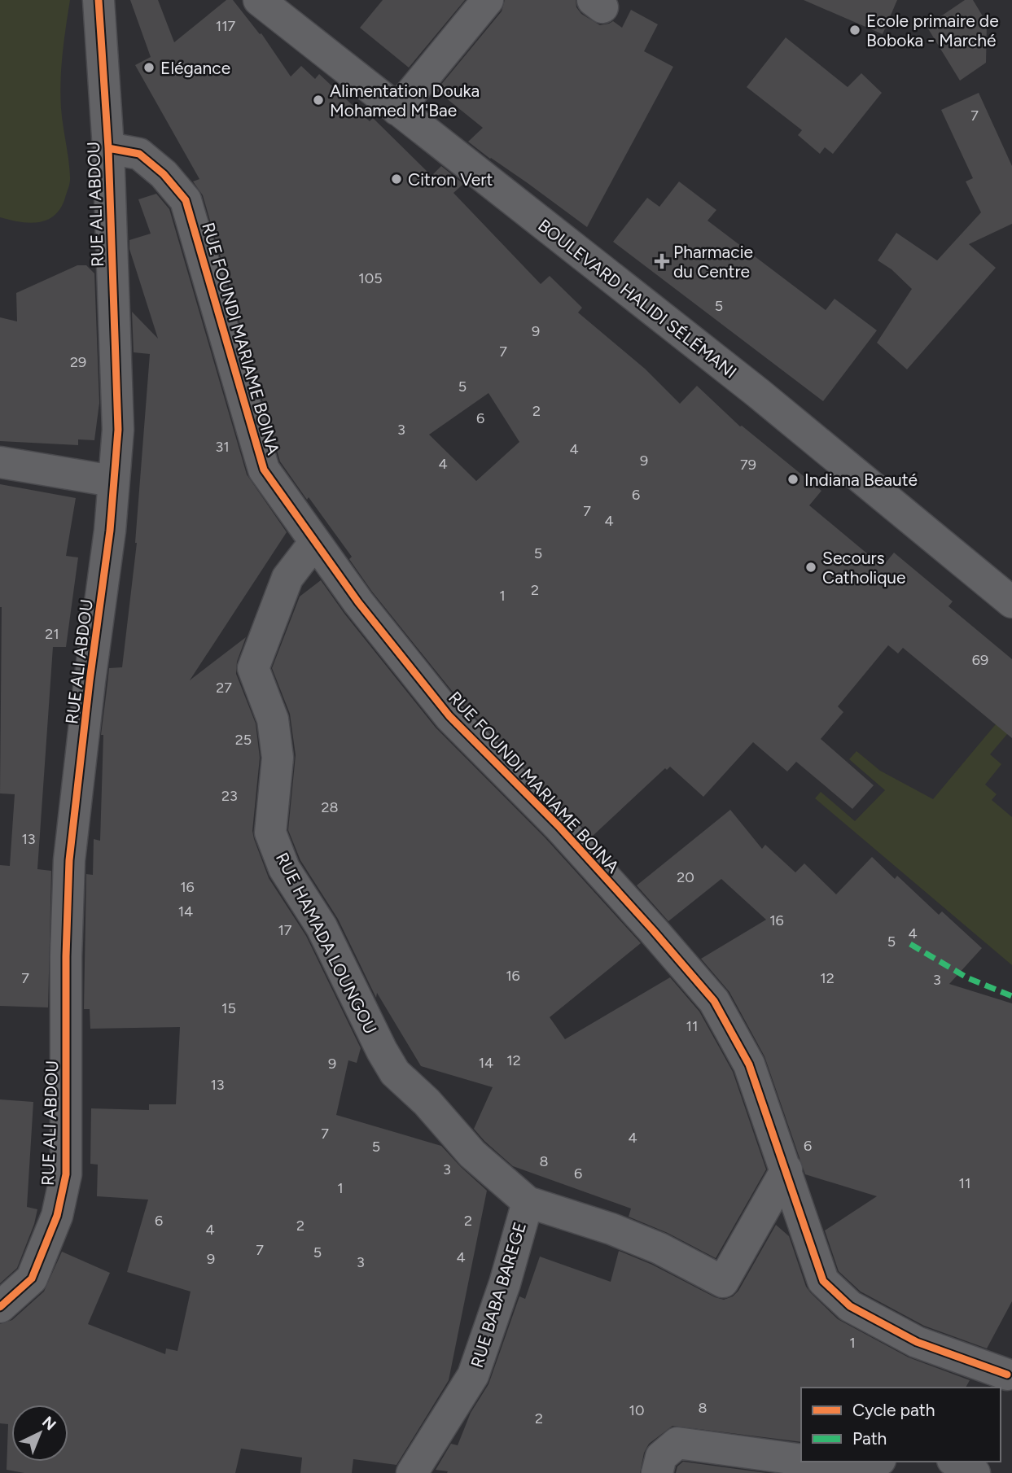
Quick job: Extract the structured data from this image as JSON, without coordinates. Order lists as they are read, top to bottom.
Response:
{
  "streets": {
    "street": [
      "RUE ALI ABDOU",
      "BOULEVARD HALIDI SÉLÉMANI",
      "RUE FOUNDI MARIAME BOINA",
      "RUE HAMADA LOUNGOU",
      "RUE BABA BAREGE"
    ]
  },
  "crossings": [
    ["RUE ALI ABDOU", "RUE FOUNDI MARIAME BOINA"],
    ["RUE FOUNDI MARIAME BOINA", "RUE HAMADA LOUNGOU"],
    ["RUE HAMADA LOUNGOU", "RUE BABA BAREGE"]
  ],
  "places": {
    "other": [
      "Ecole primaire de Boboka - Marché",
      "Elégance",
      "Alimentation Douka Mohamed M'Bae",
      "Citron Vert",
      "Indiana Beauté",
      "Secours Catholique"
    ],
    "health": ["Pharmacie du Centre"]
  },
  "house_numbers": [
    "117",
    "7",
    "105",
    "5",
    "9",
    "7",
    "29",
    "5",
    "2",
    "6",
    "3",
    "31",
    "4",
    "9",
    "4",
    "79",
    "6",
    "7",
    "4",
    "5",
    "2",
    "1",
    "21",
    "69",
    "27",
    "25",
    "23",
    "28",
    "13",
    "20",
    "16",
    "14",
    "16",
    "17",
    "4",
    "5",
    "16",
    "7",
    "12",
    "3",
    "15",
    "11",
    "12",
    "14",
    "9",
    "13",
    "7",
    "4",
    "6",
    "5",
    "8",
    "3",
    "6",
    "11",
    "1",
    "6",
    "2",
    "2",
    "4",
    "7",
    "5",
    "4",
    "9",
    "3",
    "1",
    "8",
    "10",
    "2"
  ],
  "legend": ["Cycle path", "Path"],
  "north": "top right"
}
